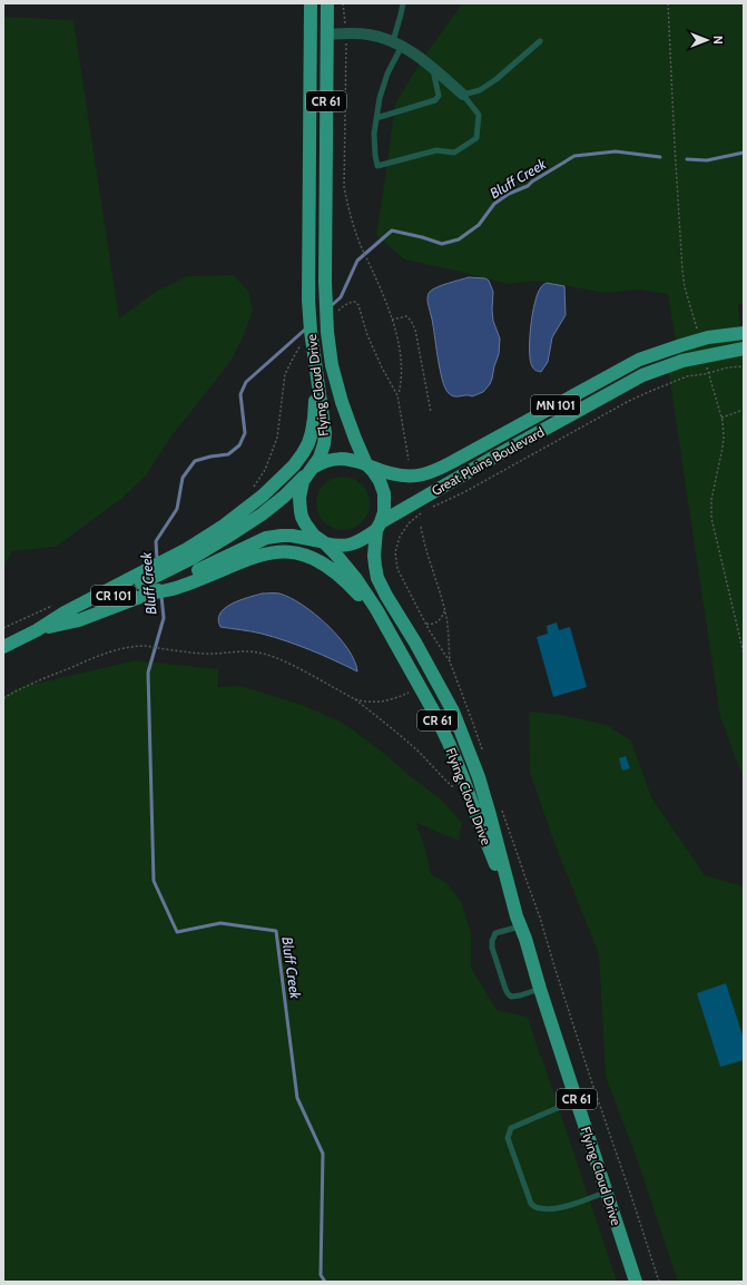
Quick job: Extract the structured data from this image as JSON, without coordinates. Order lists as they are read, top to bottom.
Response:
{
  "streets": {
    "main road": [
      "CR 61",
      "Flying Cloud Drive",
      "MN 101",
      "Great Plains Boulevard",
      "CR 101"
    ]
  },
  "crossings": [
    ["Flying Cloud Drive", "Great Plains Boulevard"]
  ],
  "water": ["Bluff Creek"],
  "north": "right"
}
